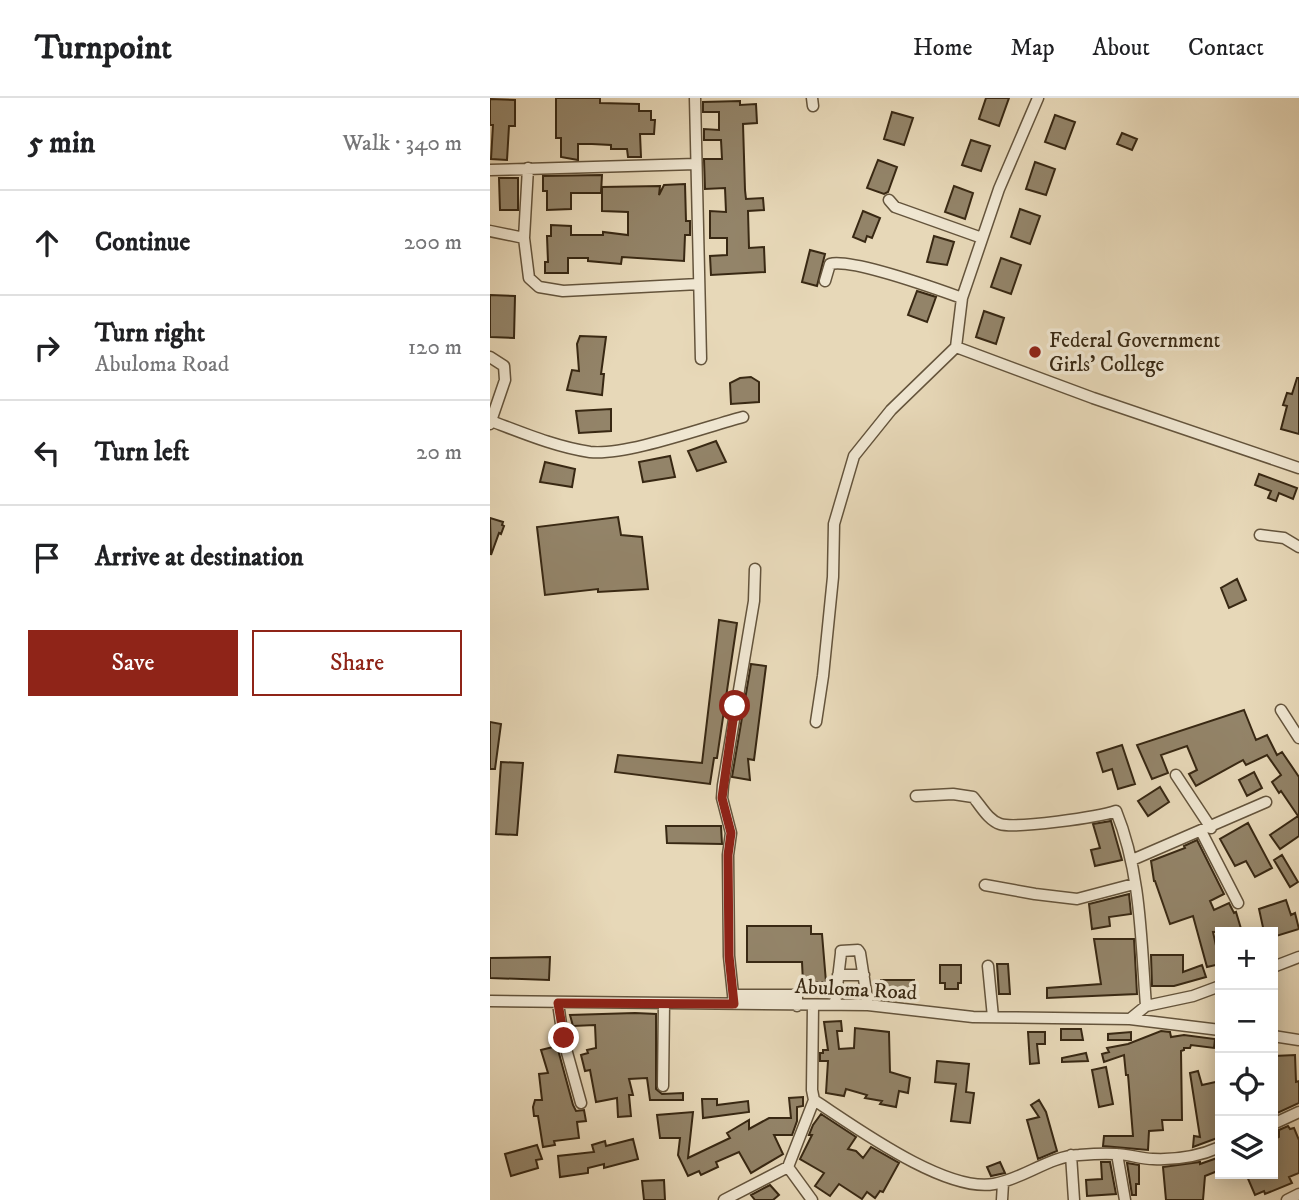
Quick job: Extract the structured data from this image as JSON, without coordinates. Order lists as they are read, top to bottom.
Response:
{
  "streets": {
    "street": ["Abuloma Road"]
  },
  "places": ["Federal Government Girls' College"],
  "page": {
    "header": "Turnpoint",
    "nav": [
      "Home",
      "Map",
      "About",
      "Contact"
    ],
    "heading": ["5 min", "Walk · 340 m"],
    "list": [
      ["Continue", "200 m"],
      ["Turn right", "Abuloma Road", "120 m"],
      ["Turn left", "20 m"],
      "Arrive at destination"
    ],
    "buttons": ["Save", "Share"],
    "map_buttons": ["+", "−"]
  }
}
